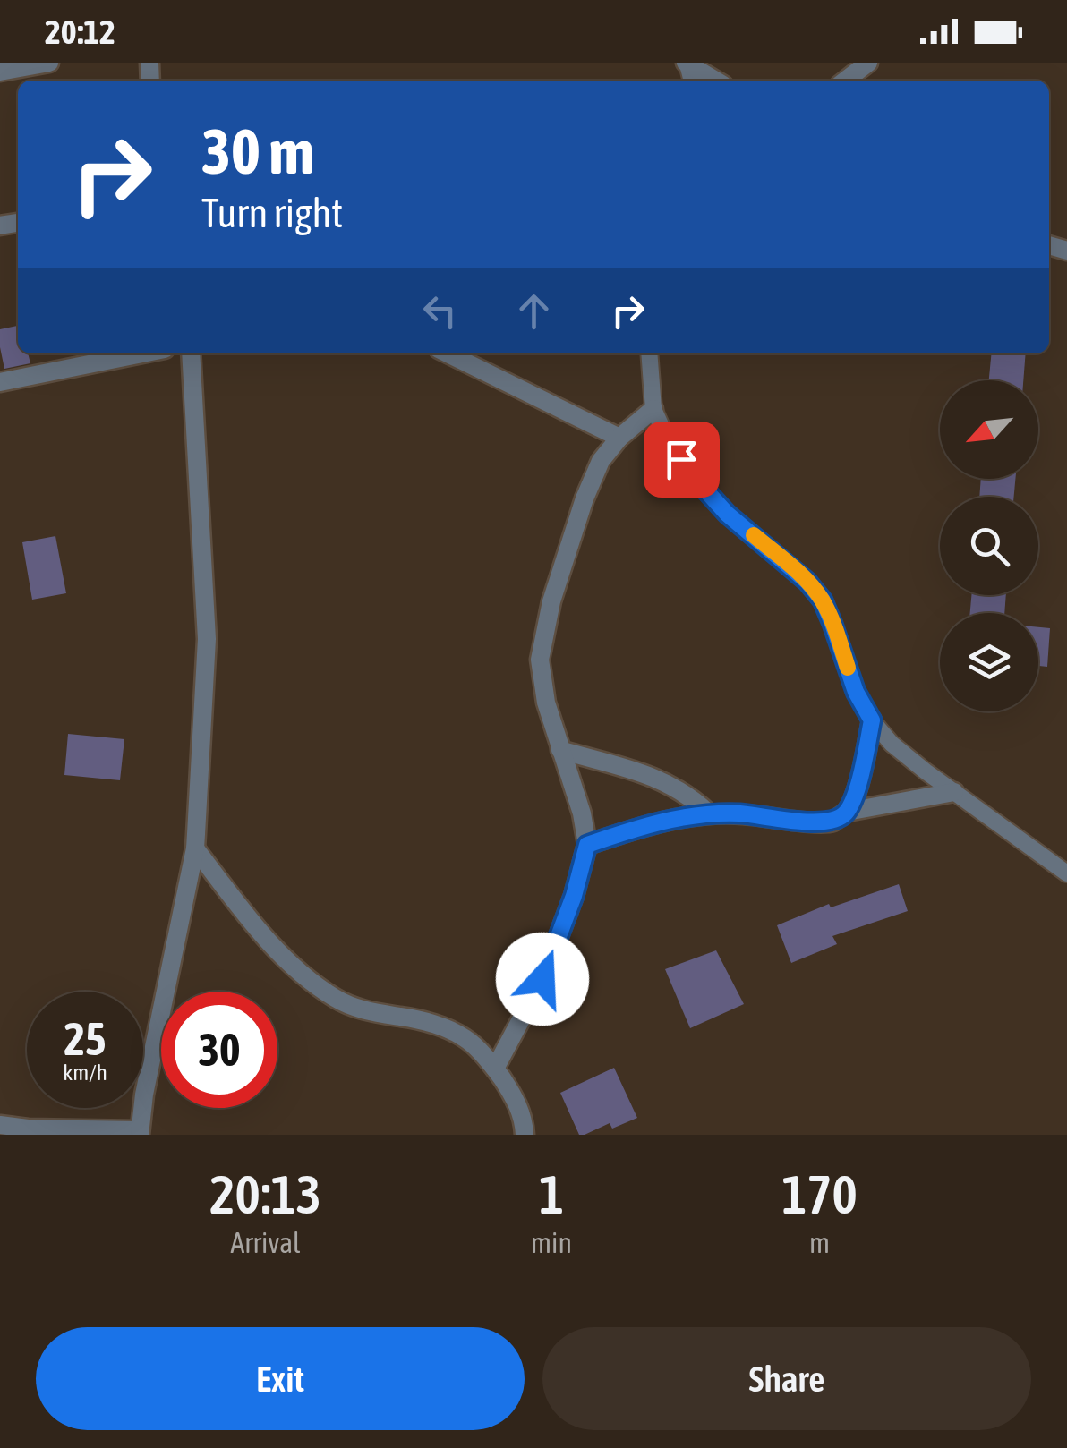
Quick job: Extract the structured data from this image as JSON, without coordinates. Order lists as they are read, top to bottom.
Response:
{
  "north": "bottom left",
  "page": {
    "status": "20:12",
    "turn": ["30 m", "Turn right"],
    "speed": "25 km/h",
    "limit": "30",
    "eta": [
      "20:13",
      "Arrival",
      "1",
      "min",
      "170",
      "m"
    ],
    "buttons": ["Exit", "Share"]
  }
}
